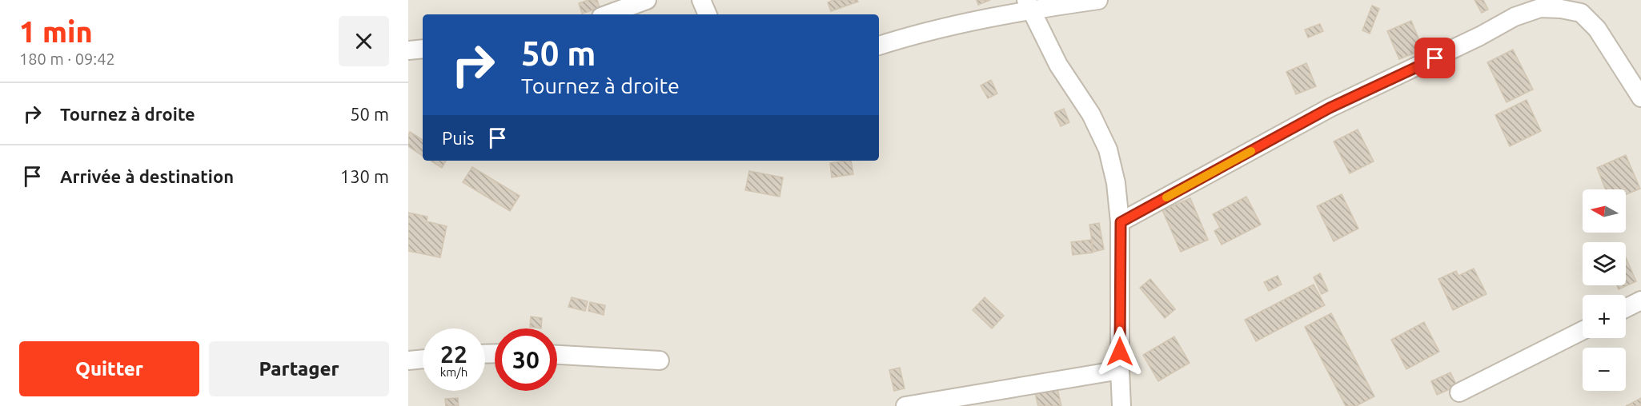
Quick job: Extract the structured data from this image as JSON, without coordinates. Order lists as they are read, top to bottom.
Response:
{
  "north": "left",
  "page": {
    "heading": ["1 min", "180 m · 09:42"],
    "turn": ["50 m", "Tournez à droite"],
    "list": [
      {
        "name": "Tournez à droite",
        "value": "50 m"
      },
      {
        "name": "Arrivée à destination",
        "value": "130 m"
      }
    ],
    "then": "Puis",
    "map_buttons": ["+", "−"],
    "speed": "22 km/h",
    "limit": "30",
    "buttons": ["Quitter", "Partager"]
  }
}
